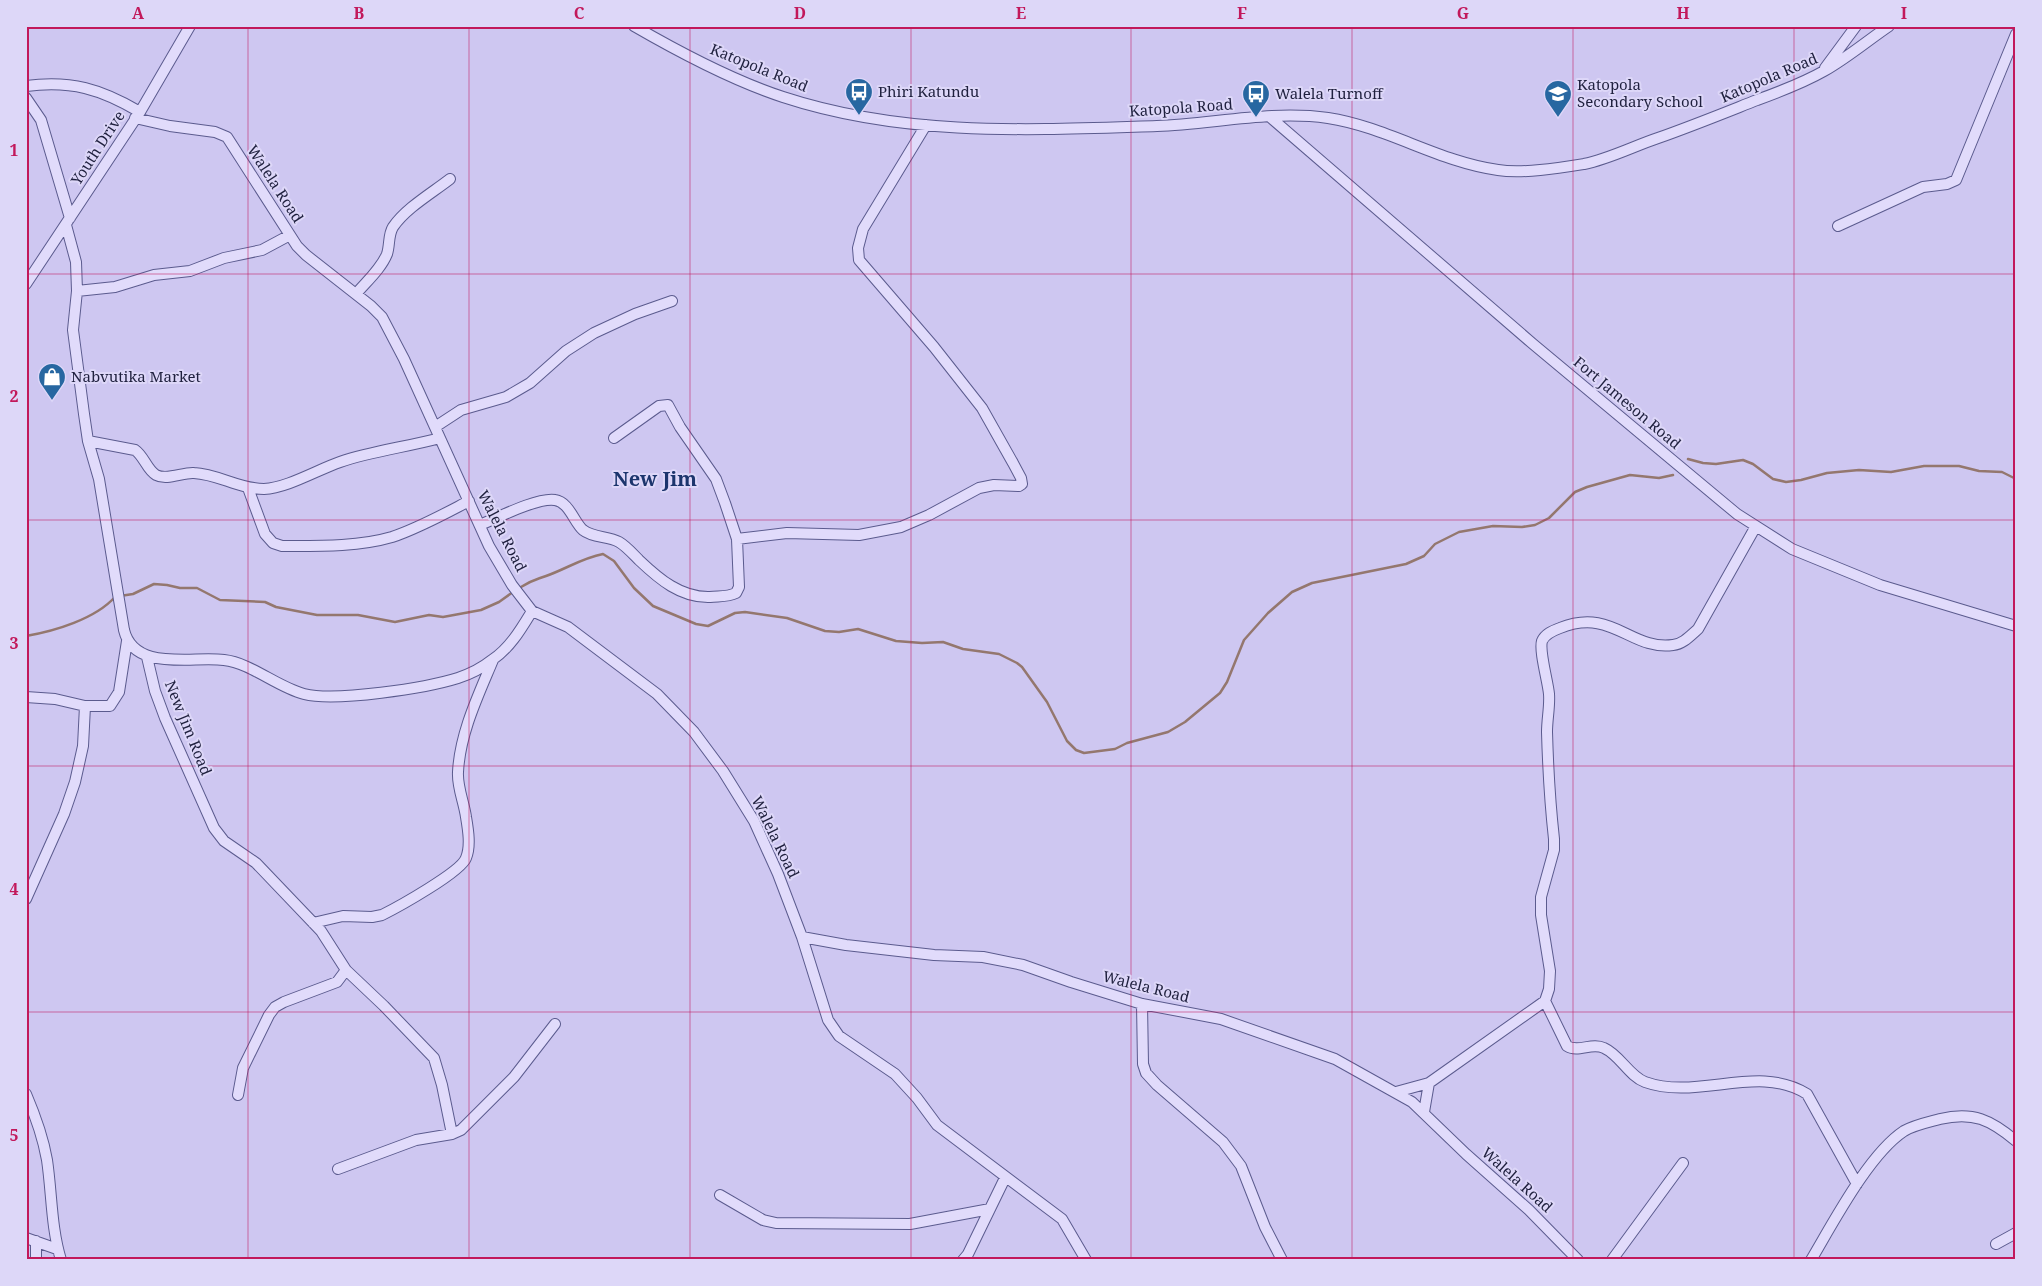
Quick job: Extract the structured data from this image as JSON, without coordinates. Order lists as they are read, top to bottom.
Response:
{
  "streets": {
    "street": [
      "Katopola Road",
      "Youth Drive",
      "Walela Road",
      "Fort Jameson Road",
      "New Jim Road"
    ]
  },
  "crossings": [
    ["Katopola Road", "Fort Jameson Road"],
    ["Youth Drive", "Walela Road"]
  ],
  "districts": ["New Jim"],
  "places": {
    "bus stop": ["Phiri Katundu", "Walela Turnoff"],
    "school or university": ["Katopola Secondary School"],
    "shop": ["Nabvutika Market"]
  },
  "grid": {
    "columns": [
      "A",
      "B",
      "C",
      "D",
      "E",
      "F",
      "G",
      "H",
      "I"
    ],
    "rows": [
      "1",
      "2",
      "3",
      "4",
      "5"
    ]
  }
}
